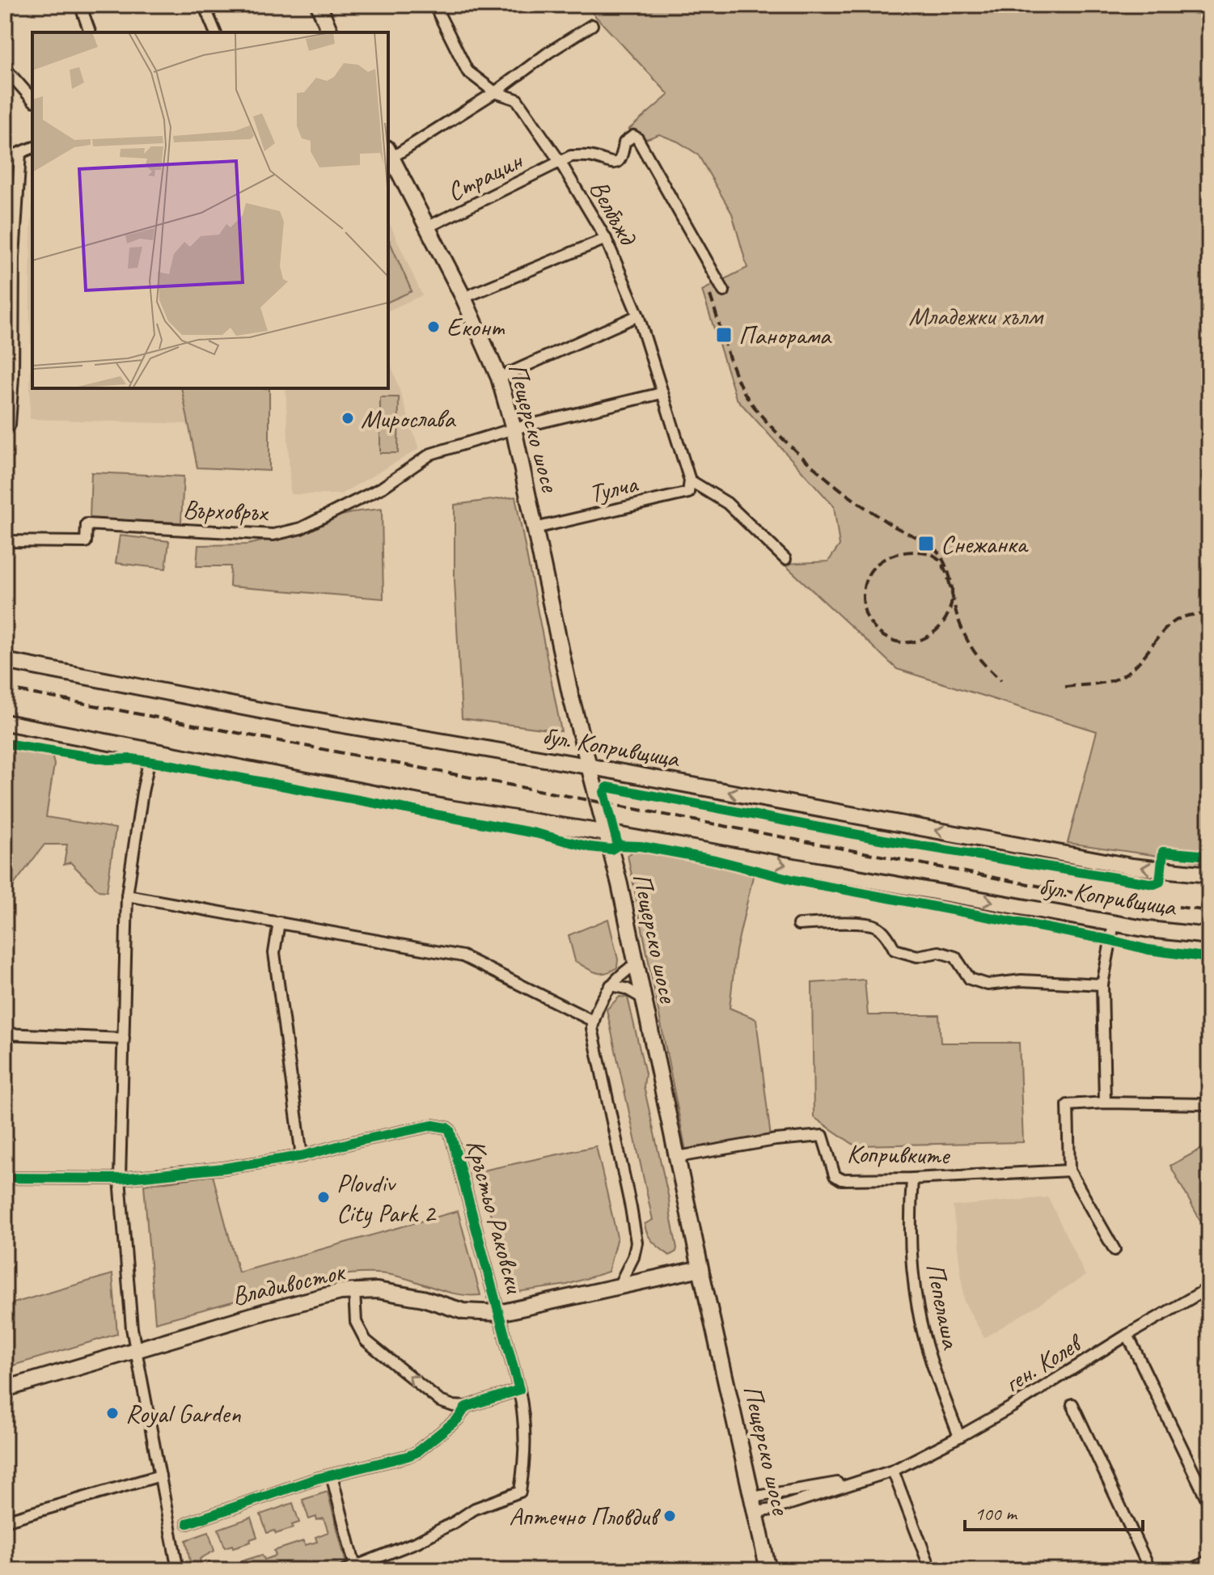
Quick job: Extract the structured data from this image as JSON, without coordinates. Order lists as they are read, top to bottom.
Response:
{
  "streets": {
    "main road": ["Пещерско шосе", "бул. Копривщица", "Владивосток"],
    "street": [
      "Страцин",
      "Велбъжд",
      "Тулча",
      "Върховръх",
      "Копривките",
      "Кръстьо Раковски",
      "Пепелаша",
      "ген. Колев"
    ]
  },
  "crossings": [
    ["Страцин", "Велбъжд"],
    ["Страцин", "Пещерско шосе"],
    ["Велбъжд", "Тулча"],
    ["Пещерско шосе", "Тулча"],
    ["Пещерско шосе", "Върховръх"],
    ["Пещерско шосе", "бул. Копривщица"],
    ["Пещерско шосе", "Копривките"],
    ["Пещерско шосе", "Владивосток"],
    ["Пещерско шосе", "ген. Колев"],
    ["Копривките", "Пепелаша"],
    ["Кръстьо Раковски", "Владивосток"],
    ["Пепелаша", "ген. Колев"]
  ],
  "parks": ["Младежки хълм"],
  "places": {
    "other": [
      "Еконт",
      "Мирослава",
      "Plovdiv City Park 2",
      "Royal Garden",
      "Аптечно Пловдив"
    ],
    "transit": ["Панорама", "Снежанка"]
  },
  "scale_bar": "100 m"
}
